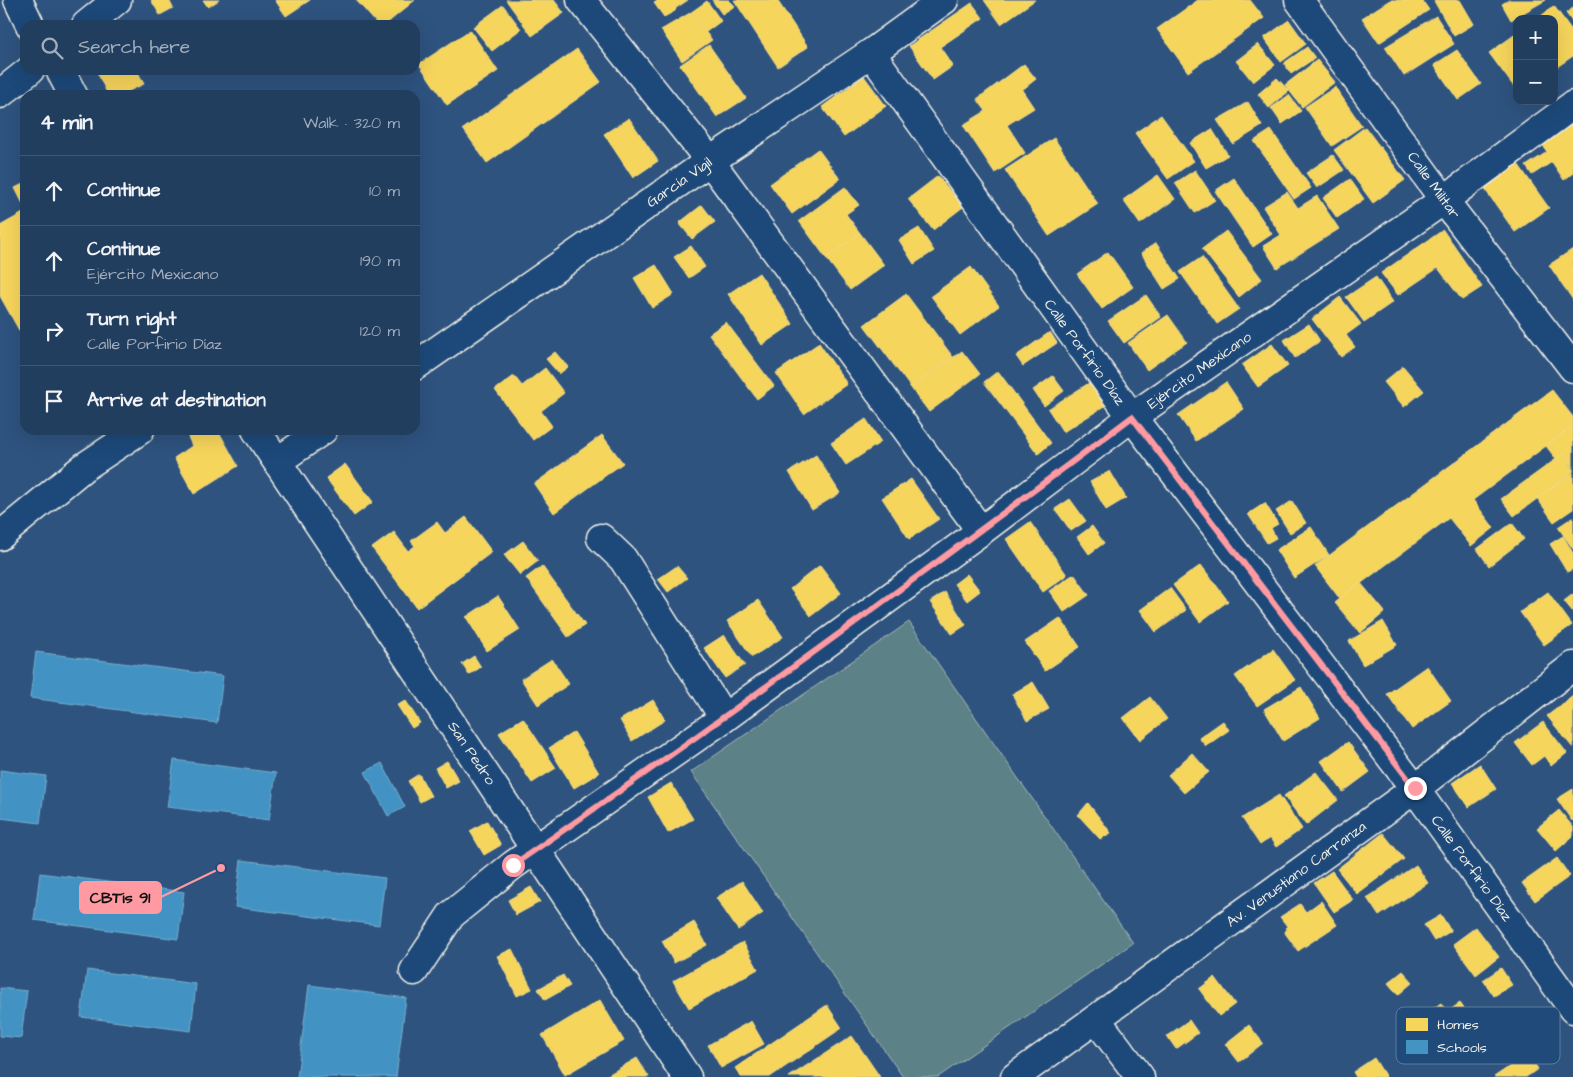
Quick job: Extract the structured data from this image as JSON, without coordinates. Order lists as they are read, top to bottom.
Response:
{
  "streets": {
    "street": [
      "García Vigil",
      "Calle Militar",
      "Calle Porfirio Díaz",
      "Ejército Mexicano",
      "San Pedro",
      "Av. Venustiano Carranza"
    ]
  },
  "crossings": [
    ["García Vigil", "Calle Porfirio Díaz"],
    ["Calle Militar", "Ejército Mexicano"],
    ["Calle Porfirio Díaz", "Ejército Mexicano"],
    ["Calle Porfirio Díaz", "Av. Venustiano Carranza"],
    ["Ejército Mexicano", "San Pedro"]
  ],
  "places": ["CBTis 91"],
  "legend": ["Homes", "Schools"],
  "page": {
    "map_buttons": ["+", "−"],
    "search": "Search here",
    "heading": ["4 min", "Walk · 320 m"],
    "list": [
      ["Continue", "10 m"],
      ["Continue", "Ejército Mexicano", "190 m"],
      ["Turn right", "Calle Porfirio Díaz", "120 m"],
      "Arrive at destination"
    ]
  }
}
